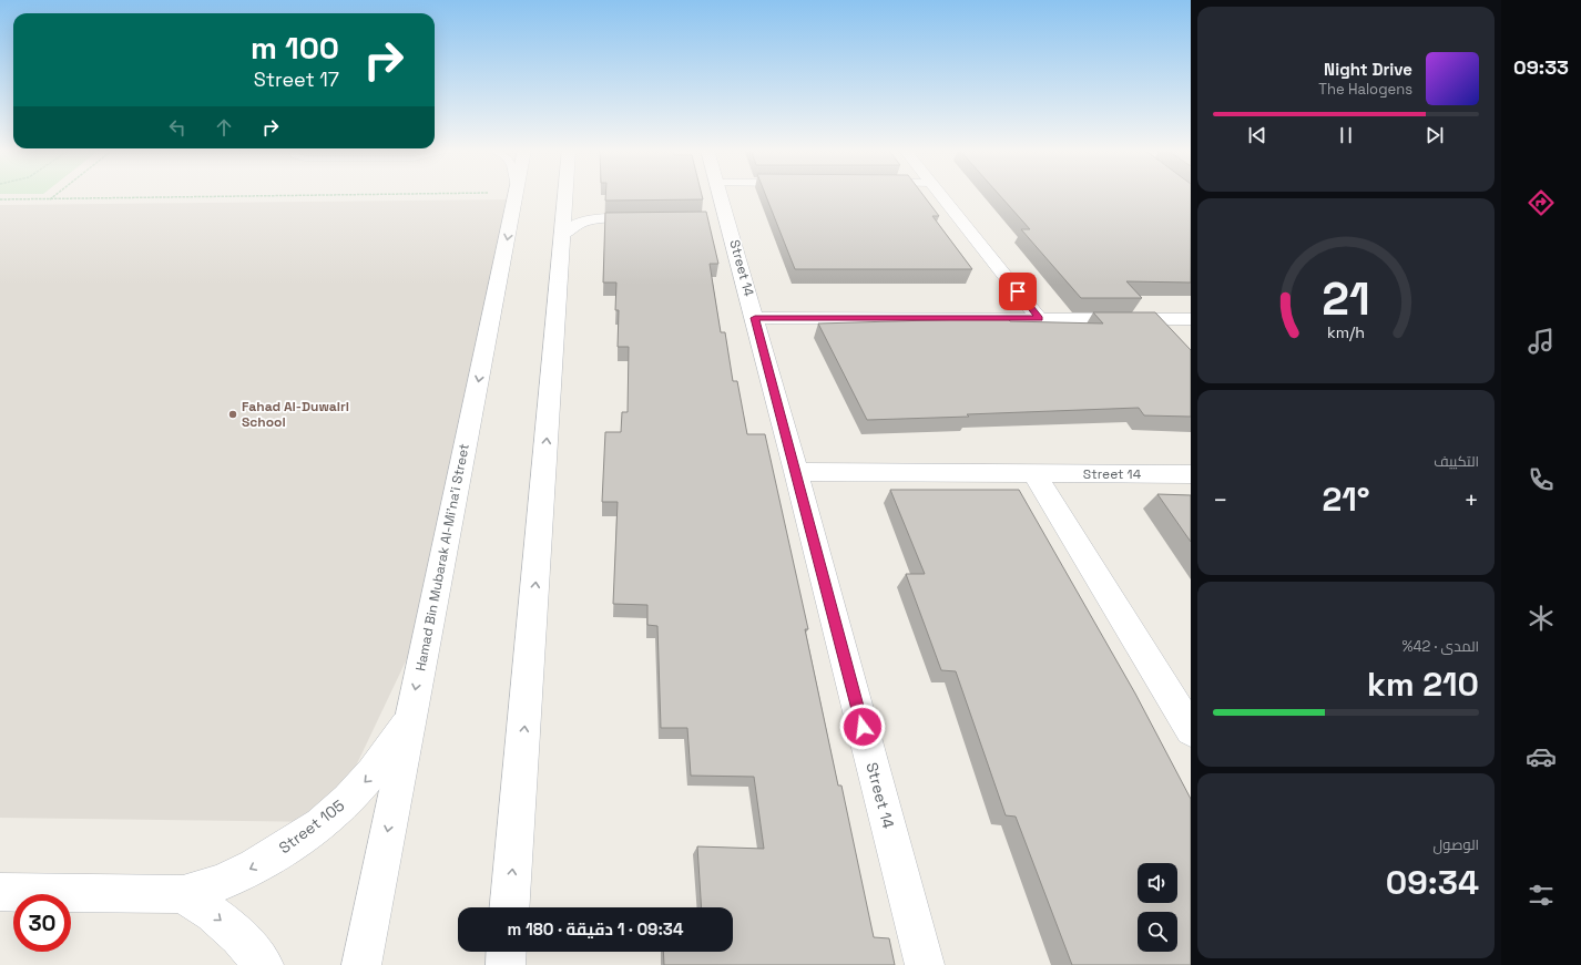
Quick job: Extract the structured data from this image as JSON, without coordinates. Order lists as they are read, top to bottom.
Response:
{
  "streets": {
    "street": ["Street 14", "Hamad Bin Mubarak Al-Mi'na'i Street", "Street 105"]
  },
  "crossings": [
    ["Hamad Bin Mubarak Al-Mi'na'i Street", "Street 105"]
  ],
  "one_way": ["Street 105"],
  "places": ["Fahad Al-Duwairi School"],
  "page": {
    "tabs": "09:33",
    "turn": ["100 m", "Street 17"],
    "song": ["Night Drive", "The Halogens"],
    "tile": [
      "التكييف",
      ["المدى · 42%", "210 km"],
      ["الوصول", "09:34"]
    ],
    "heat": ["−", "21°", "+"],
    "limit": "30",
    "trip": "09:34 · 1 دقيقة · 180 m",
    "gauge": ["21", "km/h"]
  }
}
